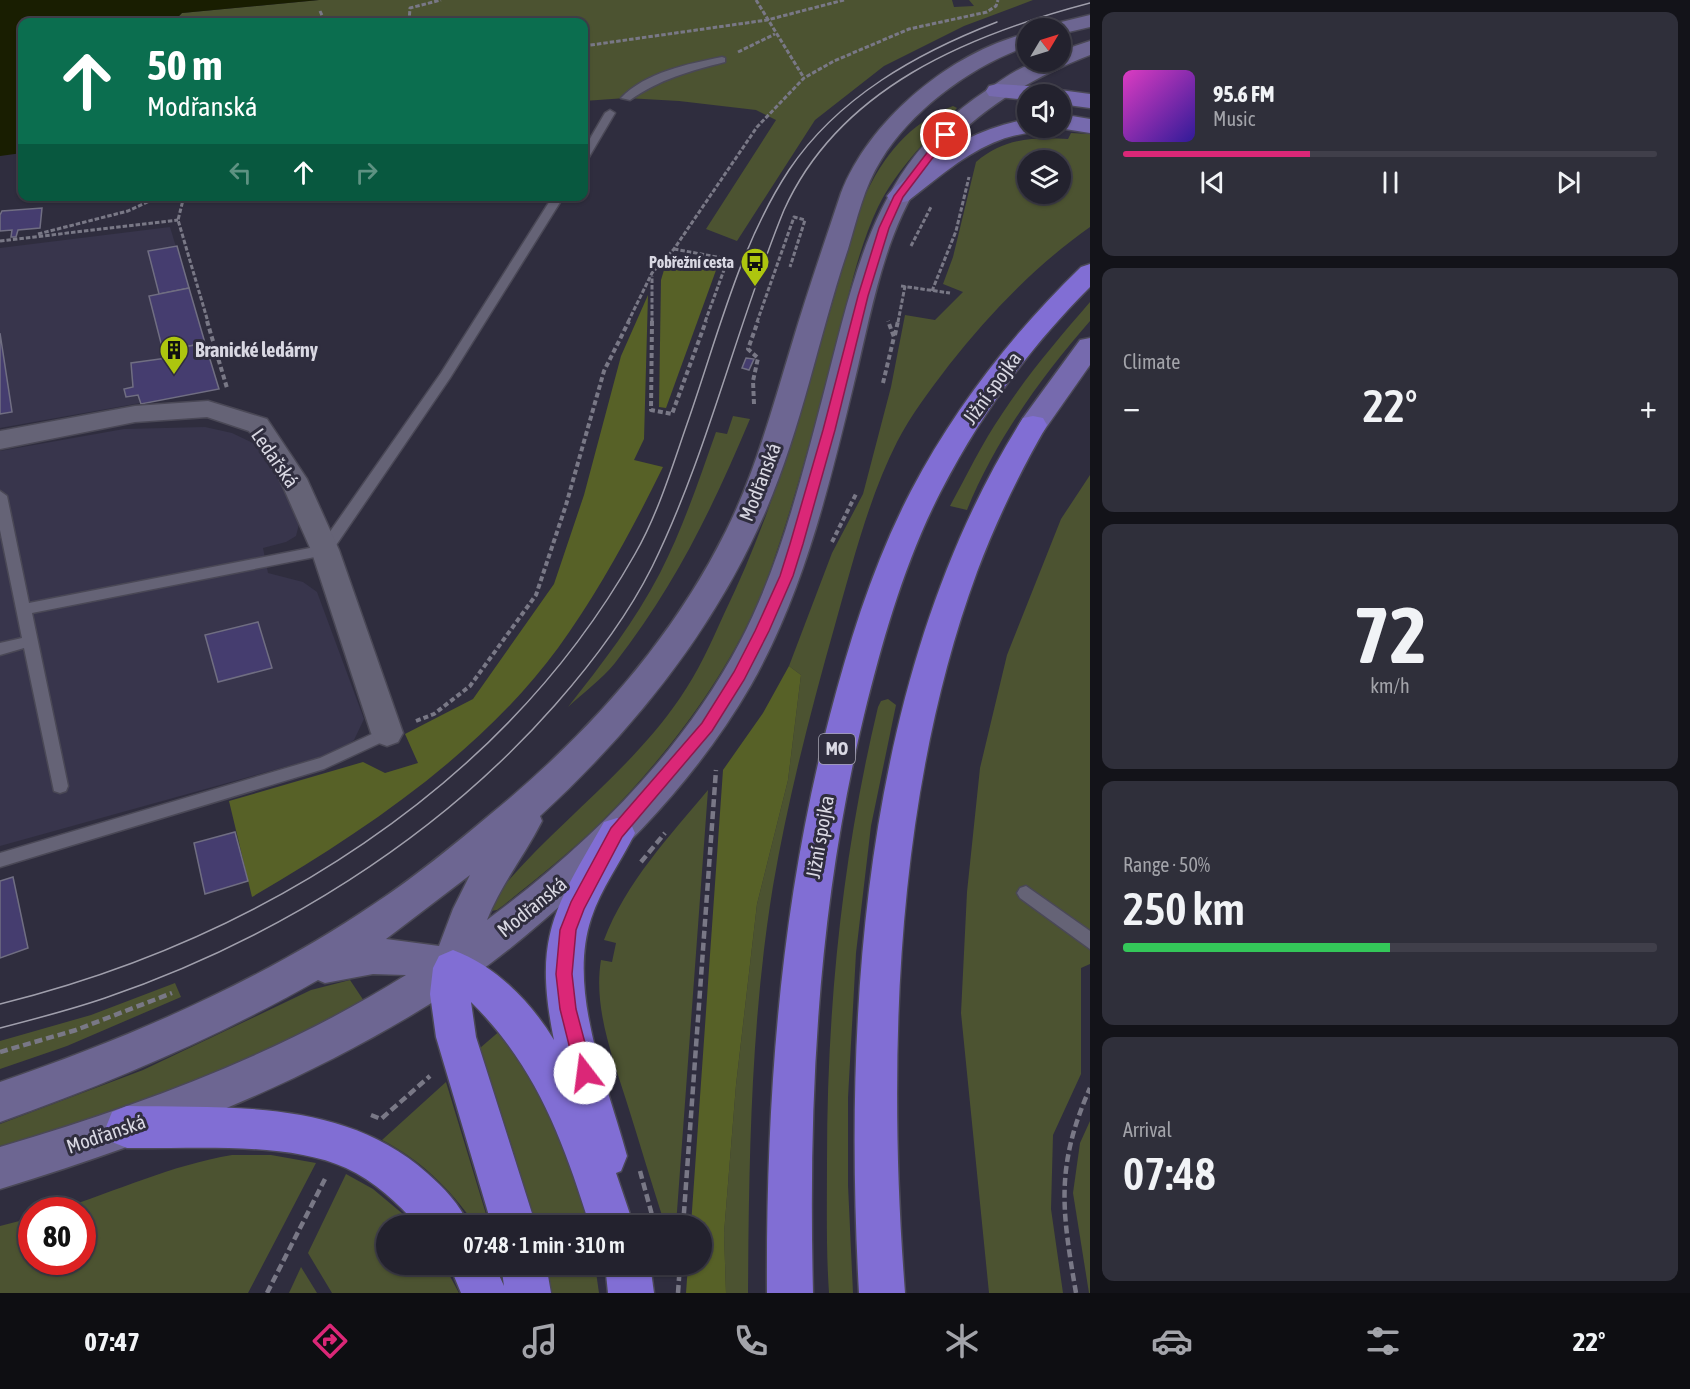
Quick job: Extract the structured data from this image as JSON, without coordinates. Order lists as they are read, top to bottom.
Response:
{
  "streets": {
    "highway": ["Jižní spojka", "MO"],
    "main road": ["Modřanská"],
    "street": ["Ledařská"]
  },
  "places": {
    "bus stop": ["Pobřežní cesta"],
    "building": ["Branické ledárny"]
  },
  "north": "top right",
  "page": {
    "turn": ["50 m", "Modřanská"],
    "song": ["95.6 FM", "Music"],
    "tile": [
      "Climate",
      ["72", "km/h"],
      ["Range · 50%", "250 km"],
      ["Arrival", "07:48"]
    ],
    "heat": ["−", "22°", "+"],
    "limit": "80",
    "trip": "07:48 · 1 min · 310 m",
    "tabs": ["07:47", "22°"]
  }
}
